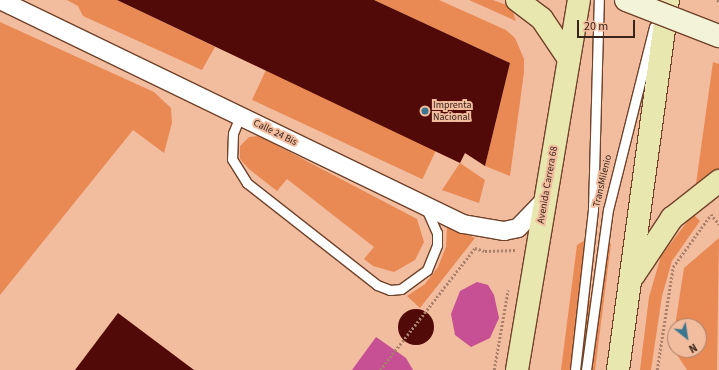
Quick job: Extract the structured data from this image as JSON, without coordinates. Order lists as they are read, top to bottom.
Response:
{
  "streets": {
    "main road": ["Avenida Carrera 68"],
    "street": ["Calle 24 Bis"],
    "lane": ["TransMilenio"]
  },
  "crossings": [
    ["Calle 24 Bis", "Avenida Carrera 68"]
  ],
  "places": ["Imprenta Nacional"],
  "scale_bar": "20 m",
  "north": "bottom right"
}
